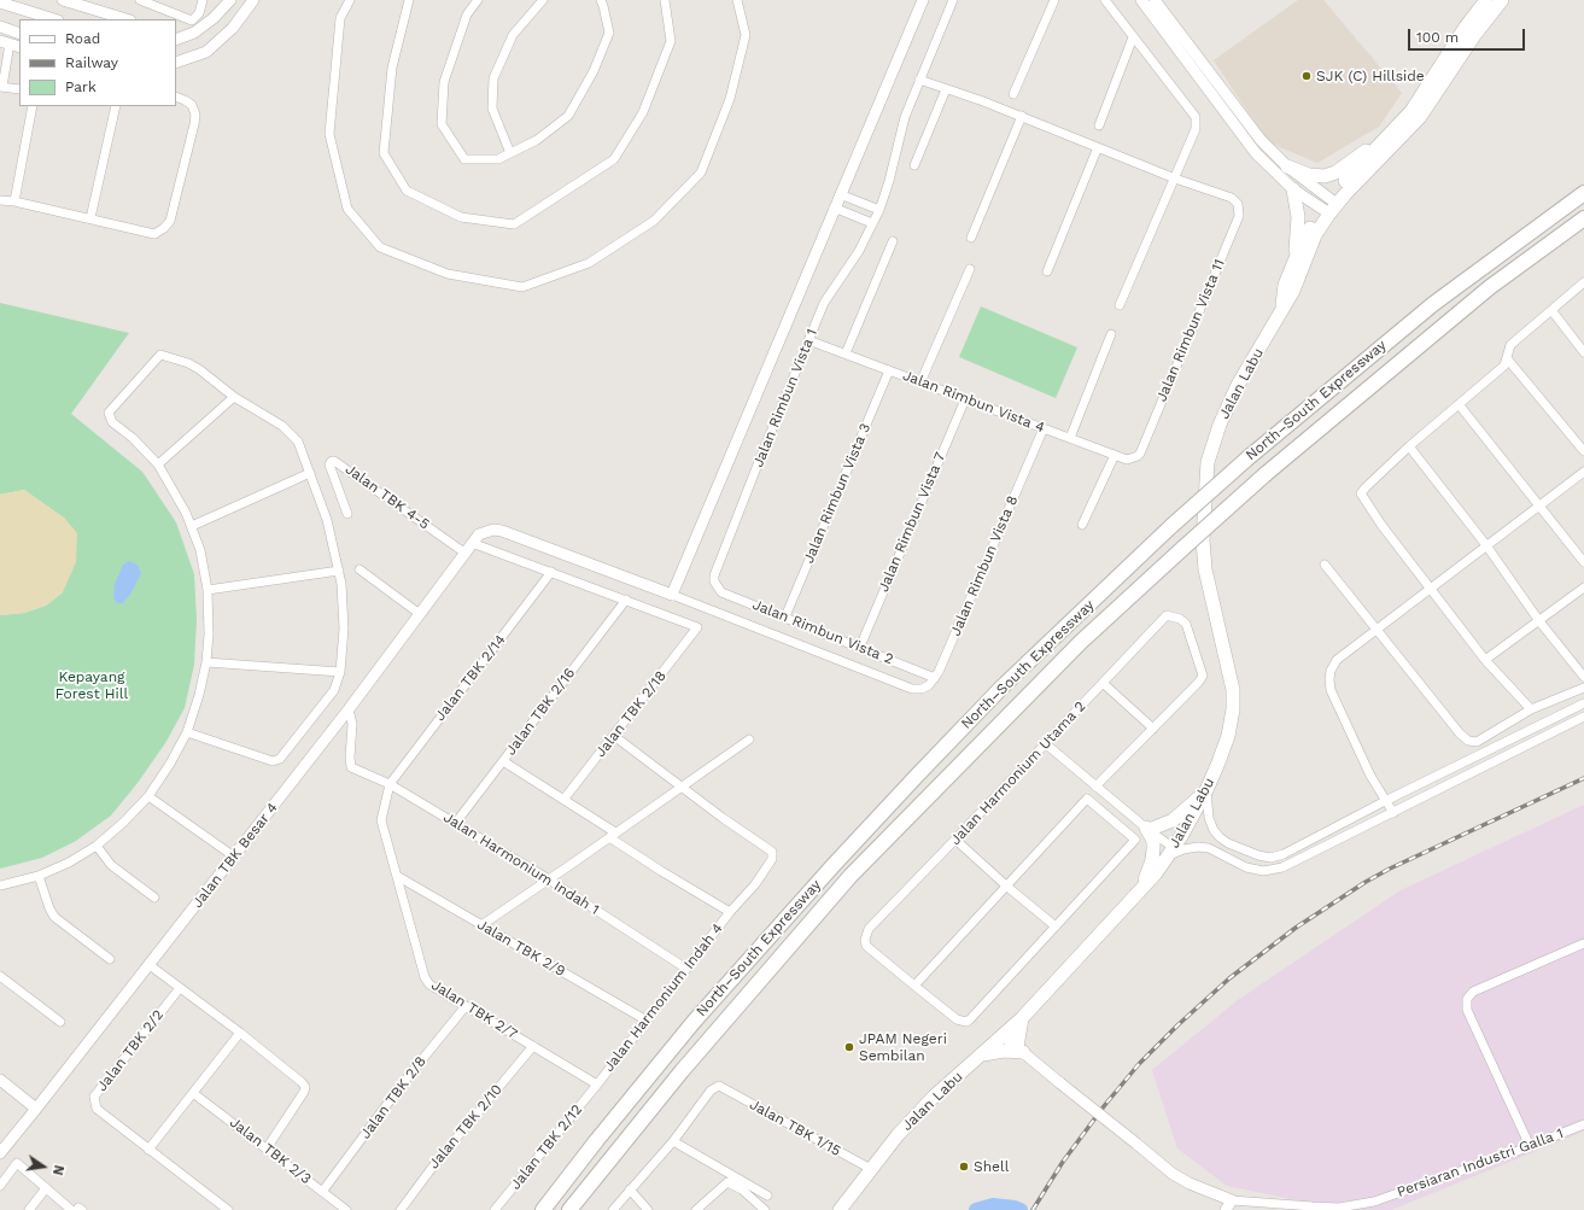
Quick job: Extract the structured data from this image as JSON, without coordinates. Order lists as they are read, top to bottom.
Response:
{
  "streets": {
    "highway": ["North–South Expressway"],
    "main road": ["Jalan Labu"],
    "street": [
      "Jalan Rimbun Vista 11",
      "Jalan Rimbun Vista 1",
      "Jalan Rimbun Vista 4",
      "Jalan Rimbun Vista 3",
      "Jalan TBK 4-5",
      "Jalan Rimbun Vista 7",
      "Jalan Rimbun Vista 8",
      "Jalan Rimbun Vista 2",
      "Jalan TBK 2/14",
      "Jalan TBK 2/16",
      "Jalan TBK 2/18",
      "Jalan Harmonium Utama 2",
      "Jalan TBK Besar 4",
      "Jalan Harmonium Indah 1",
      "Jalan TBK 2/9",
      "Jalan Harmonium Indah 4",
      "Jalan TBK 2/7",
      "Jalan TBK 2/2",
      "Jalan TBK 2/8",
      "Jalan TBK 2/10",
      "Jalan TBK 1/15",
      "Jalan TBK 2/12",
      "Jalan TBK 2/3",
      "Persiaran Industri Galla 1"
    ]
  },
  "crossings": [
    ["Jalan Rimbun Vista 11", "Jalan Rimbun Vista 4"],
    ["Jalan Labu", "Jalan TBK 1/15"],
    ["Jalan Rimbun Vista 1", "Jalan Rimbun Vista 4"],
    ["Jalan Rimbun Vista 1", "Jalan Rimbun Vista 2"],
    ["Jalan Rimbun Vista 4", "Jalan Rimbun Vista 3"],
    ["Jalan Rimbun Vista 4", "Jalan Rimbun Vista 7"],
    ["Jalan Rimbun Vista 4", "Jalan Rimbun Vista 8"],
    ["Jalan Rimbun Vista 3", "Jalan Rimbun Vista 2"],
    ["Jalan TBK 4-5", "Jalan TBK Besar 4"],
    ["Jalan Rimbun Vista 7", "Jalan Rimbun Vista 2"],
    ["Jalan Rimbun Vista 8", "Jalan Rimbun Vista 2"],
    ["Jalan TBK 2/14", "Jalan Harmonium Indah 1"],
    ["Jalan TBK 2/14", "Jalan TBK 2/7"],
    ["Jalan TBK 2/16", "Jalan TBK 2/18"],
    ["Jalan TBK 2/16", "Jalan Harmonium Indah 1"],
    ["Jalan TBK Besar 4", "Jalan Harmonium Indah 1"],
    ["Jalan Harmonium Indah 1", "Jalan Harmonium Indah 4"],
    ["Jalan Harmonium Indah 1", "Jalan TBK 2/7"],
    ["Jalan TBK 2/9", "Jalan Harmonium Indah 4"],
    ["Jalan TBK 2/9", "Jalan TBK 2/7"],
    ["Jalan Harmonium Indah 4", "Jalan TBK 2/7"],
    ["Jalan Harmonium Indah 4", "Jalan TBK 2/12"],
    ["Jalan TBK 2/7", "Jalan TBK 2/8"],
    ["Jalan TBK 2/7", "Jalan TBK 2/10"],
    ["Jalan TBK 2/7", "Jalan TBK 2/12"],
    ["Jalan TBK 2/8", "Jalan TBK 2/3"]
  ],
  "parks": ["Kepayang Forest Hill"],
  "places": ["SJK (C) Hillside", "JPAM Negeri Sembilan", "Shell"],
  "legend": ["Road", "Railway", "Park"],
  "scale_bar": "100 m",
  "north": "right"
}
